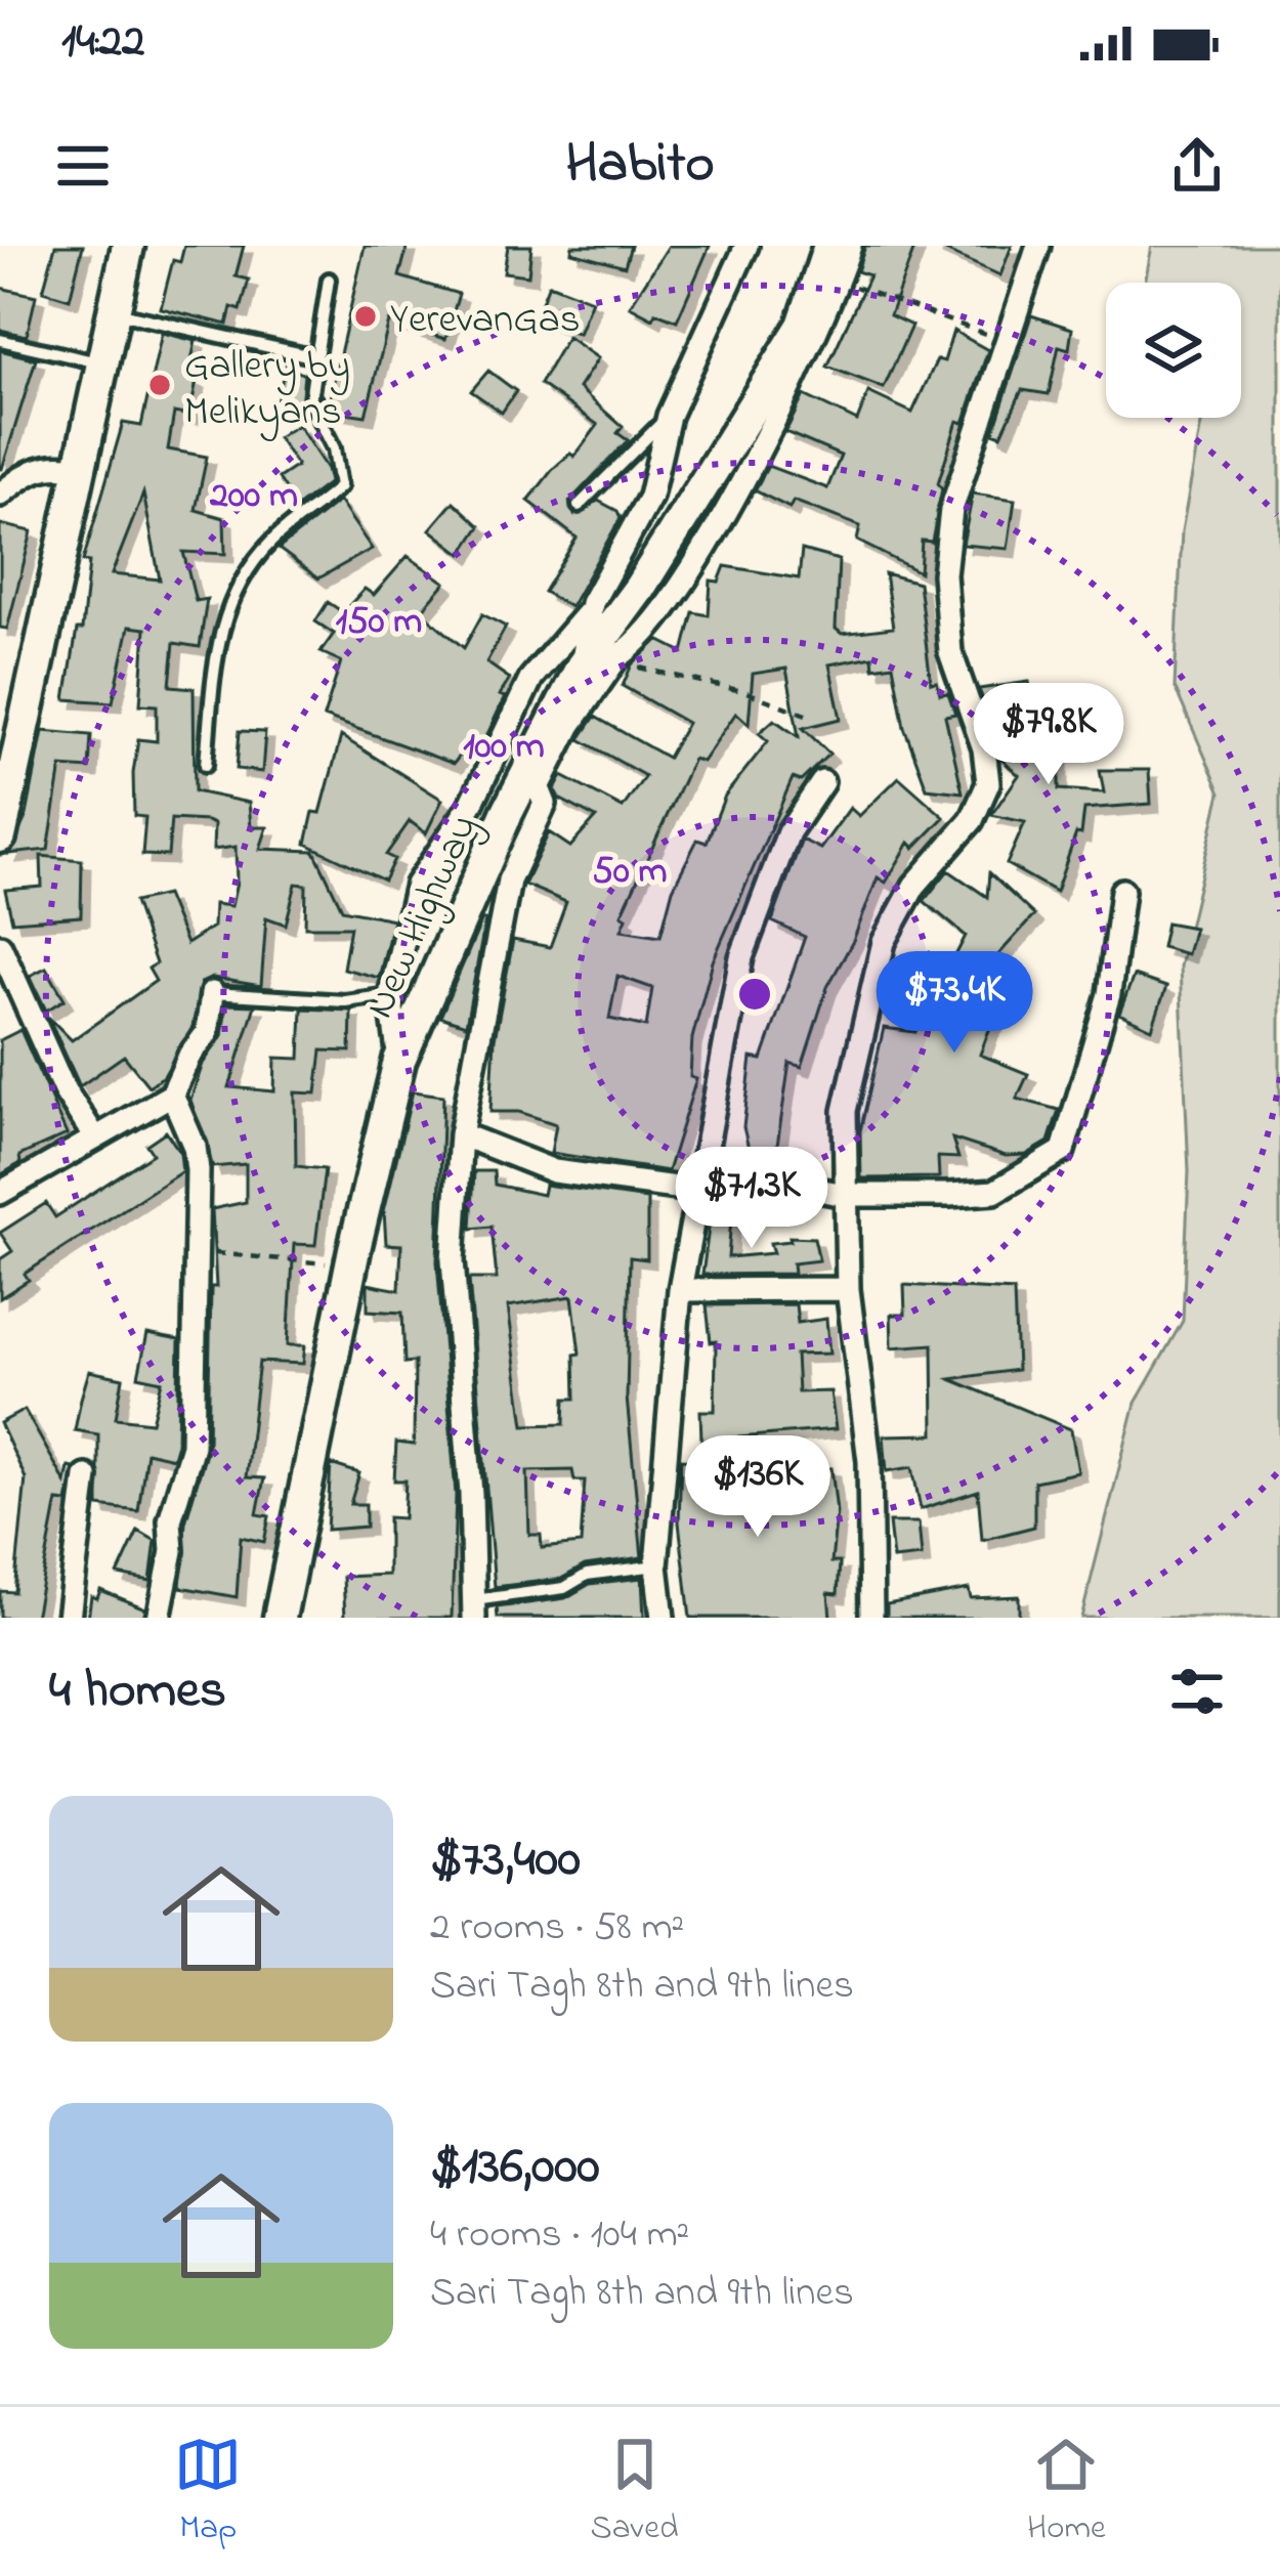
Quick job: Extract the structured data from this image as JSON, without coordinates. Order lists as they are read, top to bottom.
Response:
{
  "streets": {
    "main road": ["New Highway"]
  },
  "places": ["YerevanGas", "Gallery by Melikyans"],
  "page": {
    "status": "14:22",
    "header": "Habito",
    "price": [
      "$79.8K",
      "$73.4K",
      "$71.3K",
      "$136K"
    ],
    "heading": "4 homes",
    "list": [
      {
        "name": "$73,400",
        "note": "2 rooms · 58 m² · Sari Tagh 8th and 9th lines"
      },
      {
        "name": "$136,000",
        "note": "4 rooms · 104 m² · Sari Tagh 8th and 9th lines"
      }
    ],
    "tabs": ["Map", "Saved", "Home"]
  },
  "rings": [
    "200 m",
    "150 m",
    "100 m",
    "50 m"
  ]
}
